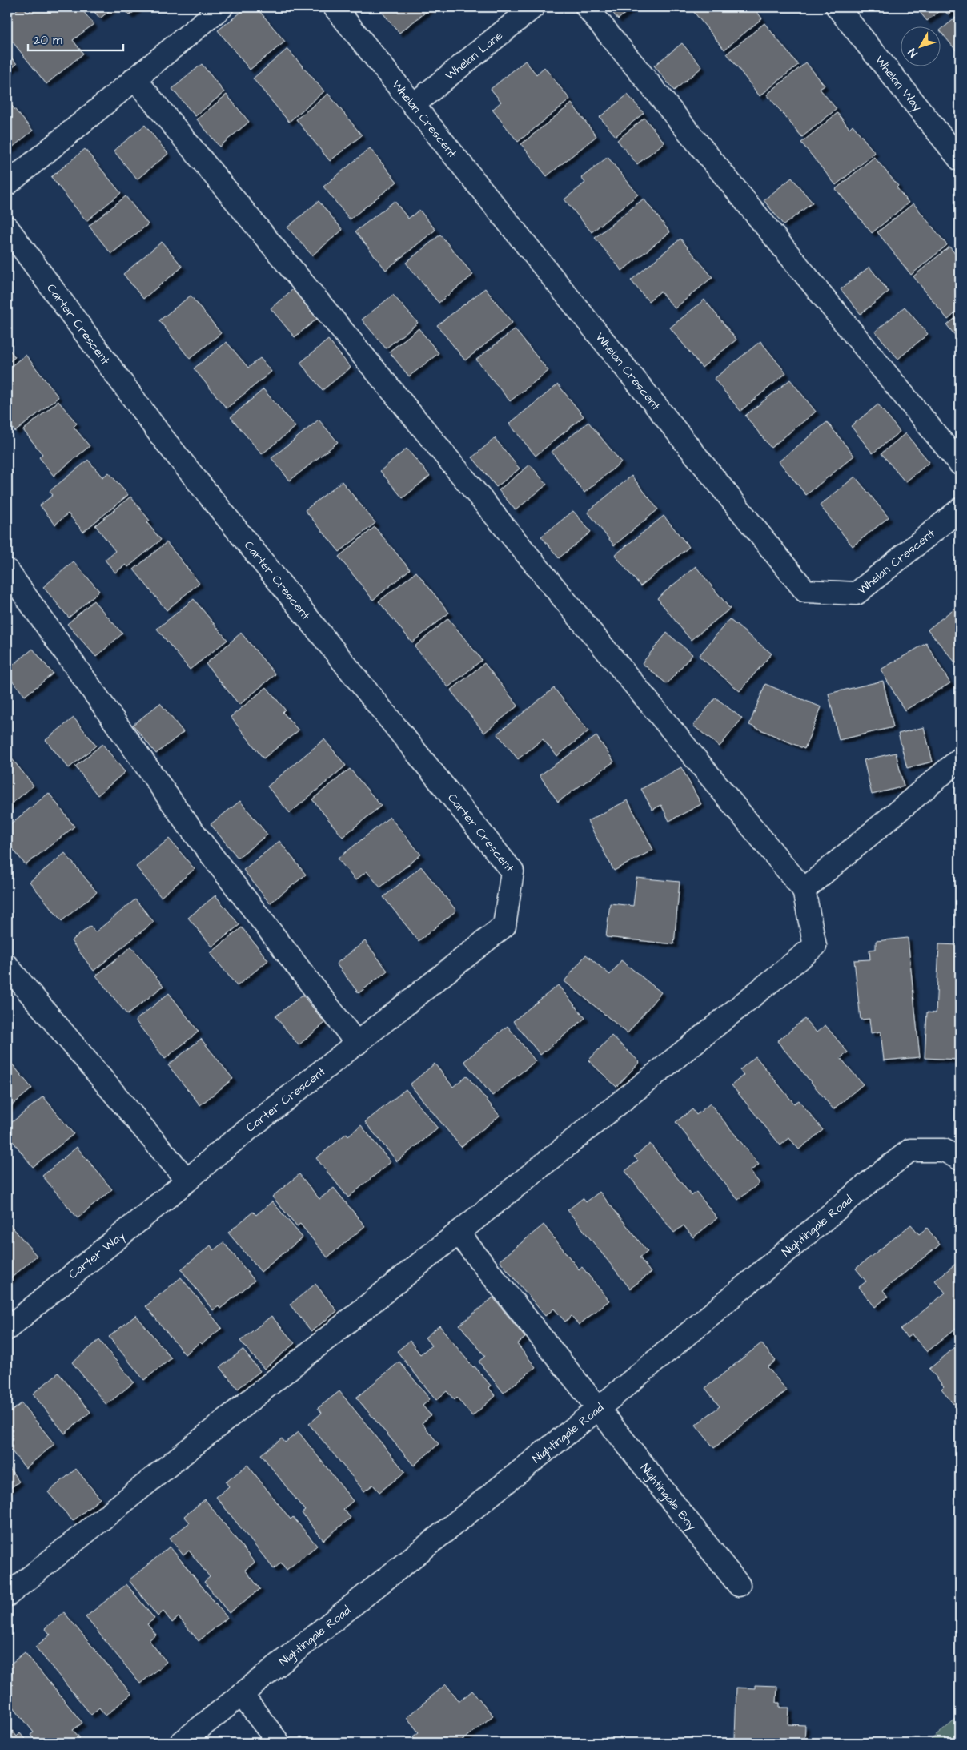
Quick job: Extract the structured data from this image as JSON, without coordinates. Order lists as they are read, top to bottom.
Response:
{
  "streets": {
    "street": [
      "Whelan Lane",
      "Whelan Way",
      "Whelan Crescent",
      "Carter Crescent",
      "Nightingale Road",
      "Carter Way",
      "Nightingale Bay"
    ]
  },
  "crossings": [
    ["Whelan Lane", "Whelan Crescent"],
    ["Carter Crescent", "Carter Way"],
    ["Nightingale Road", "Nightingale Bay"]
  ],
  "scale_bar": "20 m",
  "north": "bottom left"
}
